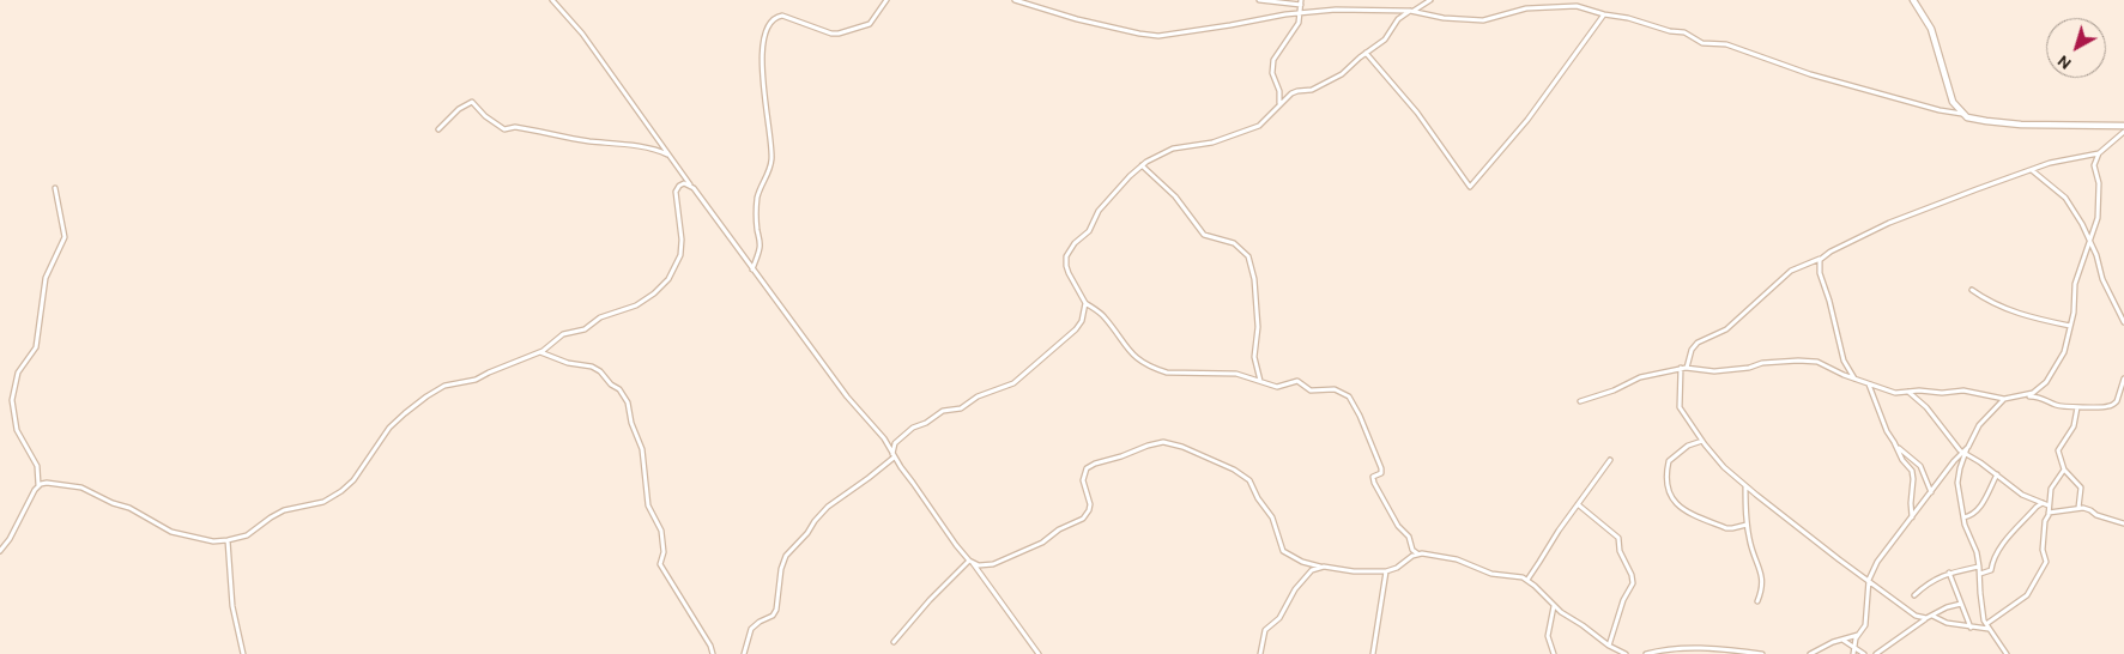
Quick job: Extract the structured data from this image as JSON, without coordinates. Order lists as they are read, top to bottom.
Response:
{
  "north": "bottom left"
}
